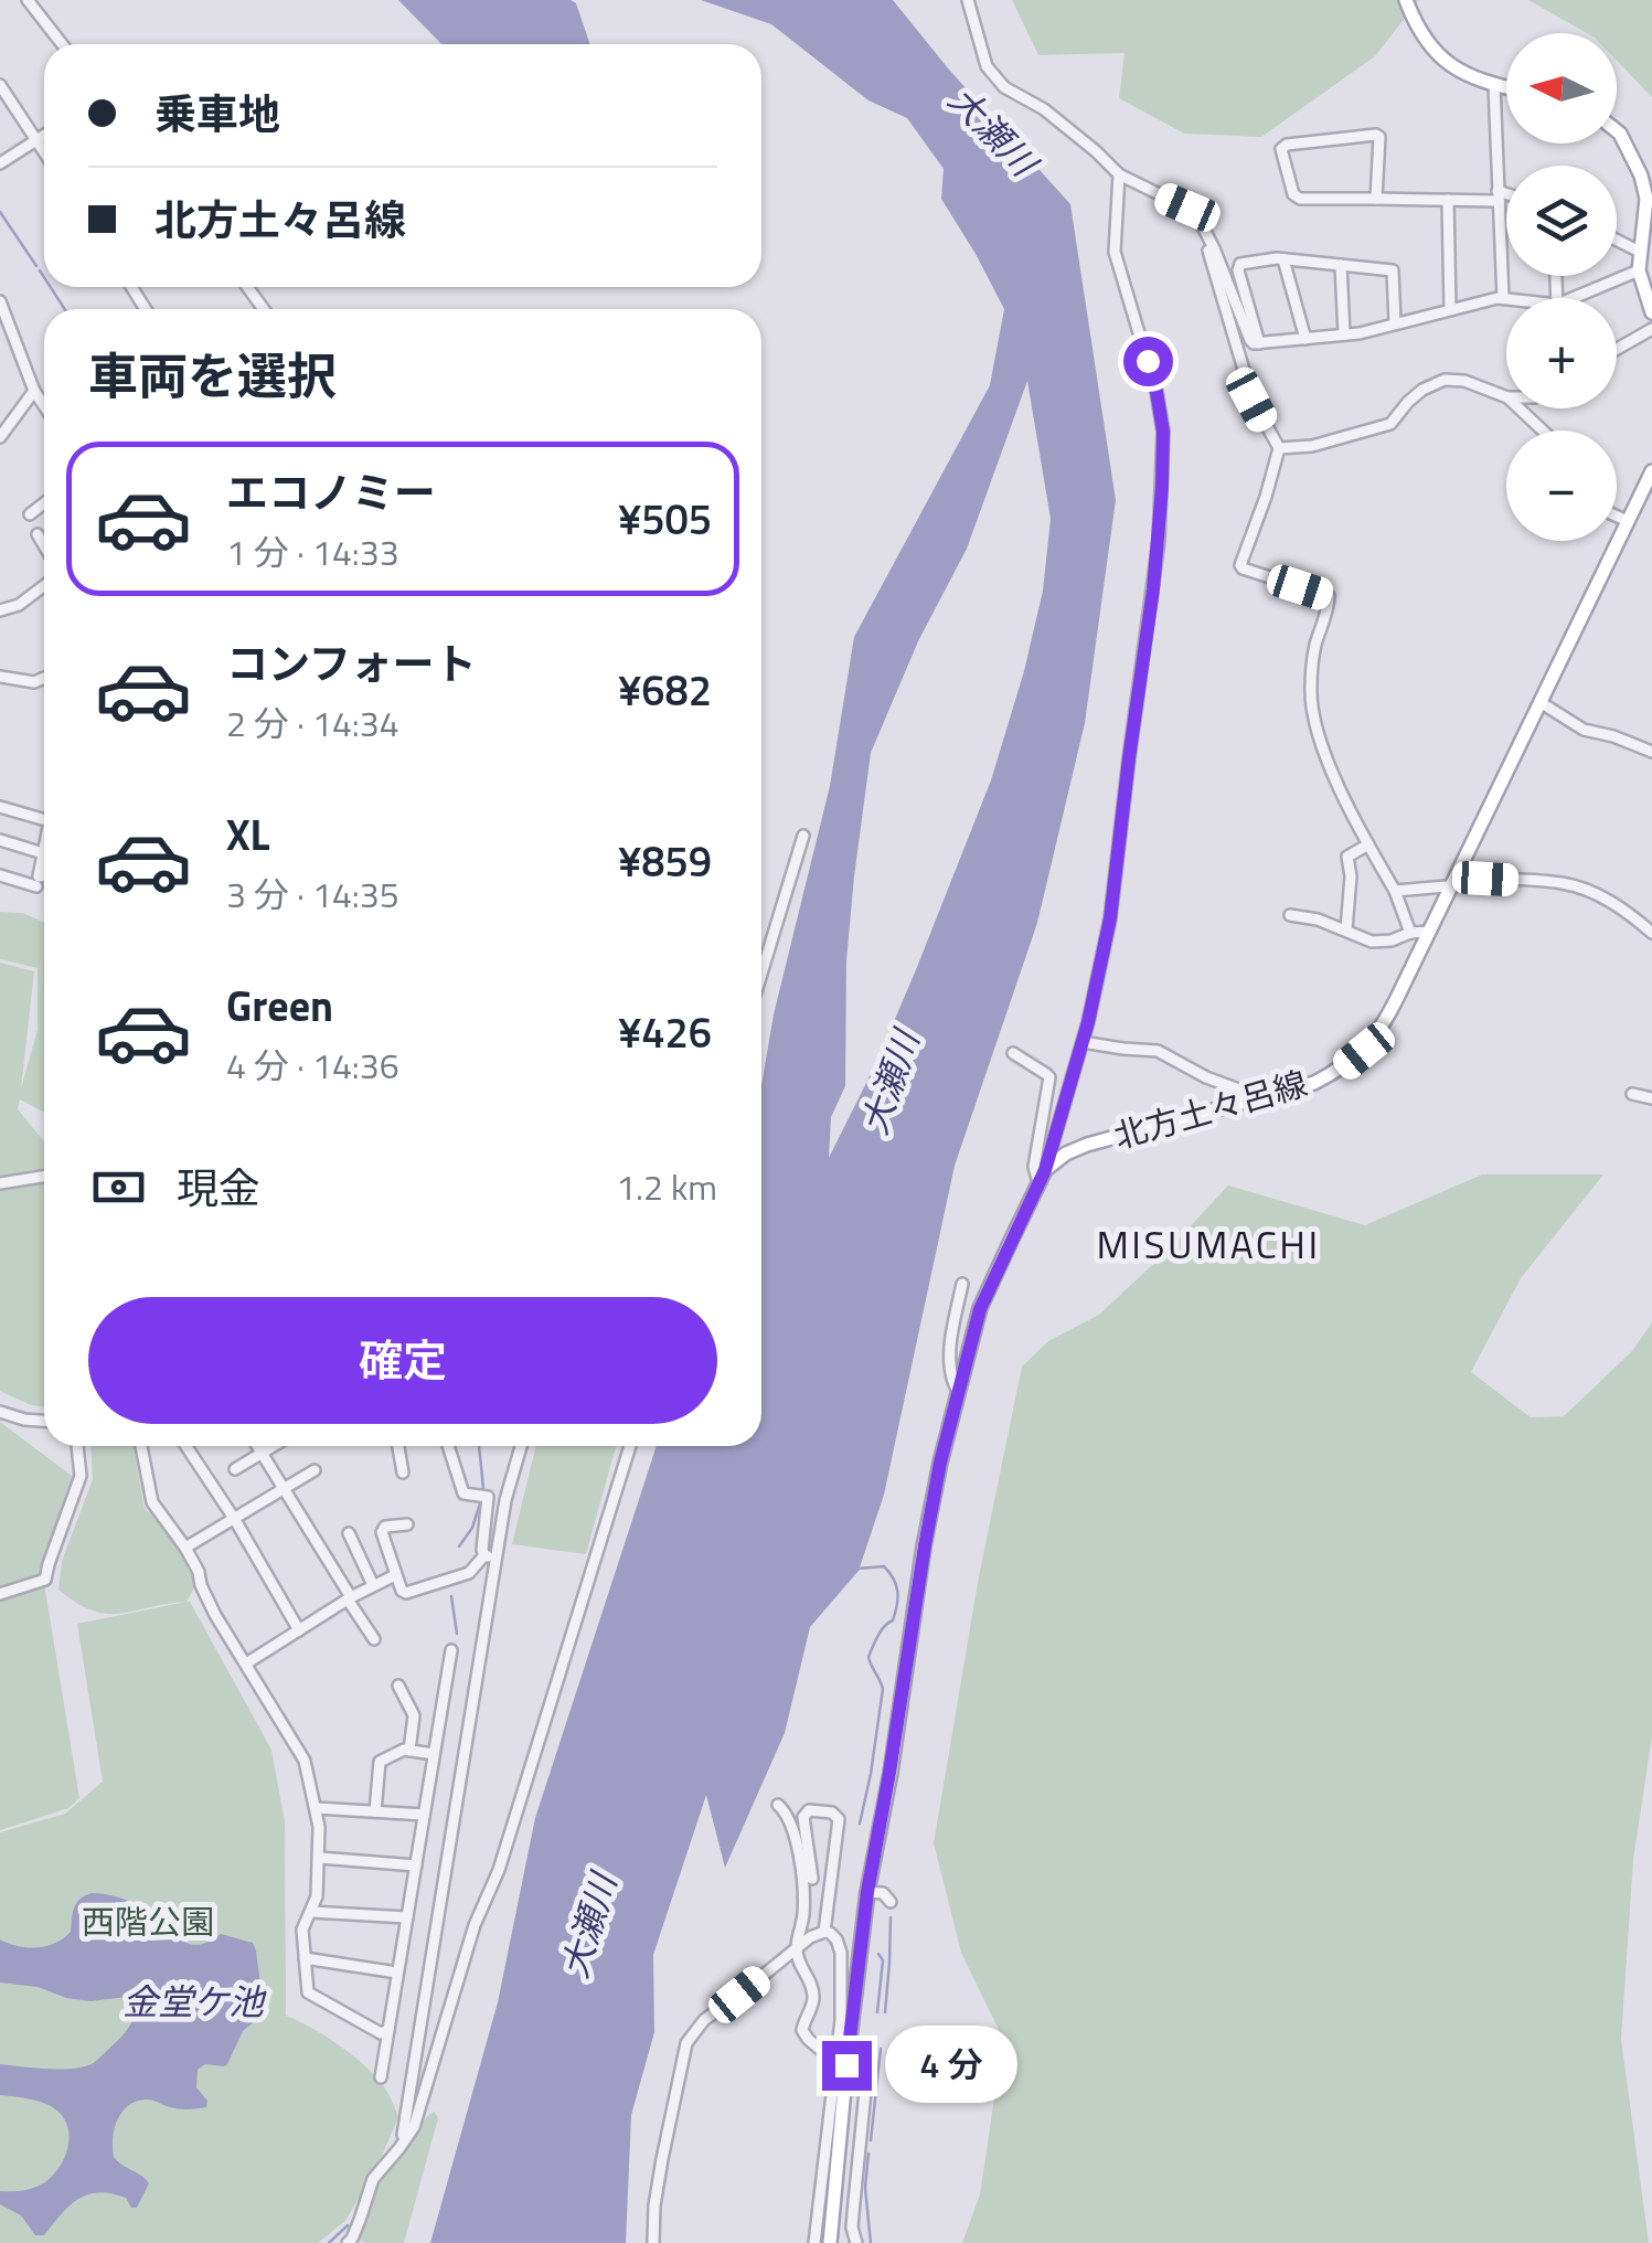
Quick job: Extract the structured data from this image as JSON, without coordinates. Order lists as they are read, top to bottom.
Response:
{
  "streets": {
    "main road": ["北方土々呂線"]
  },
  "districts": ["MISUMACHI"],
  "water": ["大瀬川", "金堂ケ池"],
  "parks": ["西階公園"],
  "north": "left",
  "page": {
    "map_buttons": ["+", "−"],
    "banner": ["乗車地", "北方土々呂線"],
    "heading": "車両を選択",
    "list": [
      {
        "name": "エコノミー",
        "note": "1 分 · 14:33",
        "value": "¥505"
      },
      {
        "name": "コンフォート",
        "note": "2 分 · 14:34",
        "value": "¥682"
      },
      {
        "name": "XL",
        "note": "3 分 · 14:35",
        "value": "¥859"
      },
      {
        "name": "Green",
        "note": "4 分 · 14:36",
        "value": "¥426"
      }
    ],
    "pay": ["現金", "1.2 km"],
    "buttons": "確定",
    "bubble": "4 分"
  }
}
